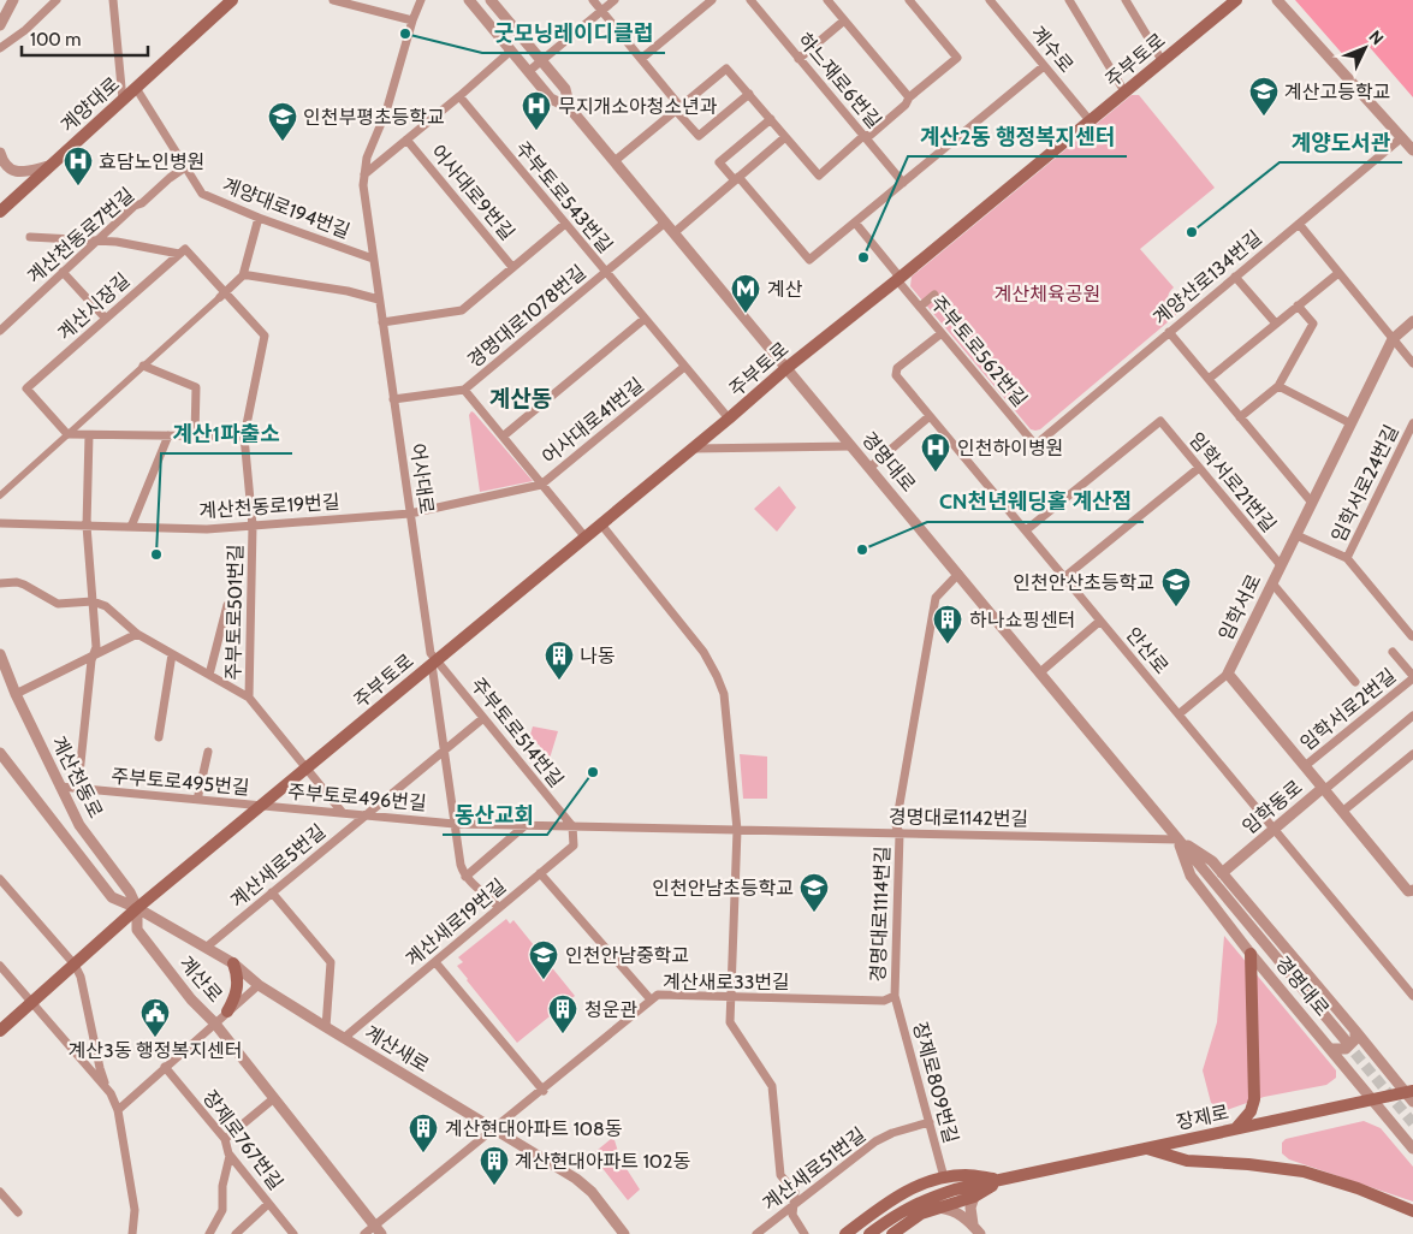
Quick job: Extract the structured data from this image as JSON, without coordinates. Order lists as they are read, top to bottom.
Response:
{
  "streets": {
    "main road": ["주부토로", "계양대로", "장제로"],
    "street": [
      "계수로",
      "하느재로6번길",
      "어사대로9번길",
      "주부토로543번길",
      "계양대로194번길",
      "계산천동로7번길",
      "계양산로134번길",
      "계산시장길",
      "경명대로1078번길",
      "주부토로562번길",
      "어사대로41번길",
      "경명대로",
      "어사대로",
      "임학서로21번길",
      "임학서로24번길",
      "계산천동로19번길",
      "임학서로",
      "주부토로501번길",
      "안산로",
      "임학서로2번길",
      "주부토로514번길",
      "계산천동로",
      "주부토로495번길",
      "주부토로496번길",
      "임학동로",
      "경명대로1142번길",
      "계산새로5번길",
      "경명대로1114번길",
      "계산새로19번길",
      "계산로",
      "계산새로33번길",
      "계산새로",
      "장제로809번길",
      "장제로767번길",
      "계산새로51번길"
    ]
  },
  "crossings": [
    ["계수로", "주부토로"],
    ["주부토로", "주부토로543번길"],
    ["주부토로", "주부토로562번길"],
    ["주부토로", "경명대로"],
    ["주부토로", "어사대로"],
    ["주부토로", "주부토로501번길"],
    ["주부토로", "주부토로514번길"],
    ["주부토로", "계산천동로"],
    ["주부토로", "주부토로495번길"],
    ["주부토로", "주부토로496번길"],
    ["주부토로", "계산로"],
    ["주부토로", "계산새로"],
    ["계양대로", "계양대로194번길"],
    ["주부토로543번길", "경명대로1078번길"],
    ["주부토로543번길", "어사대로41번길"],
    ["계양대로194번길", "계산천동로7번길"],
    ["계양대로194번길", "어사대로"],
    ["계양산로134번길", "주부토로562번길"],
    ["경명대로1078번길", "경명대로"],
    ["경명대로1078번길", "어사대로"],
    ["주부토로562번길", "안산로"],
    ["어사대로41번길", "어사대로"],
    ["어사대로41번길", "계산천동로19번길"],
    ["경명대로", "임학동로"],
    ["경명대로", "경명대로1142번길"],
    ["경명대로", "경명대로1114번길"],
    ["경명대로", "장제로"],
    ["어사대로", "계산천동로19번길"],
    ["어사대로", "주부토로514번길"],
    ["임학서로21번길", "임학서로"],
    ["임학서로21번길", "안산로"],
    ["임학서로24번길", "임학서로"],
    ["계산천동로19번길", "주부토로501번길"],
    ["안산로", "임학동로"],
    ["주부토로514번길", "주부토로496번길"],
    ["주부토로514번길", "계산새로5번길"],
    ["주부토로514번길", "계산새로19번길"],
    ["계산천동로", "주부토로495번길"],
    ["계산천동로", "계산로"],
    ["계산천동로", "계산새로"],
    ["주부토로495번길", "주부토로496번길"],
    ["주부토로496번길", "경명대로1142번길"],
    ["주부토로496번길", "계산새로5번길"],
    ["주부토로496번길", "계산새로19번길"],
    ["경명대로1142번길", "경명대로1114번길"],
    ["계산새로5번길", "계산새로"],
    ["경명대로1114번길", "계산새로33번길"],
    ["경명대로1114번길", "장제로809번길"],
    ["계산새로19번길", "계산새로"],
    ["계산로", "계산새로33번길"],
    ["계산로", "계산새로"],
    ["계산새로33번길", "계산새로"],
    ["계산새로33번길", "장제로809번길"],
    ["장제로809번길", "장제로"],
    ["장제로809번길", "계산새로51번길"]
  ],
  "districts": ["계산동"],
  "parks": ["계산체육공원"],
  "places": {
    "other": [
      "굿모닝레이디클럽",
      "계양도서관",
      "계산2동 행정복지센터",
      "CN천년웨딩홀 계산점",
      "계산1파출소",
      "동산교회"
    ],
    "school or university": [
      "계산고등학교",
      "인천부평초등학교",
      "인천안산초등학교",
      "인천안남초등학교",
      "인천안남중학교"
    ],
    "hospital": ["무지개소아청소년과", "효담노인병원", "인천하이병원"],
    "metro station": ["계산"],
    "building": [
      "하나쇼핑센터",
      "나동",
      "청운관",
      "계산현대아파트 108동",
      "계산현대아파트 102동"
    ],
    "public building": ["계산3동 행정복지센터"]
  },
  "scale_bar": "100 m",
  "north": "top right"
}
